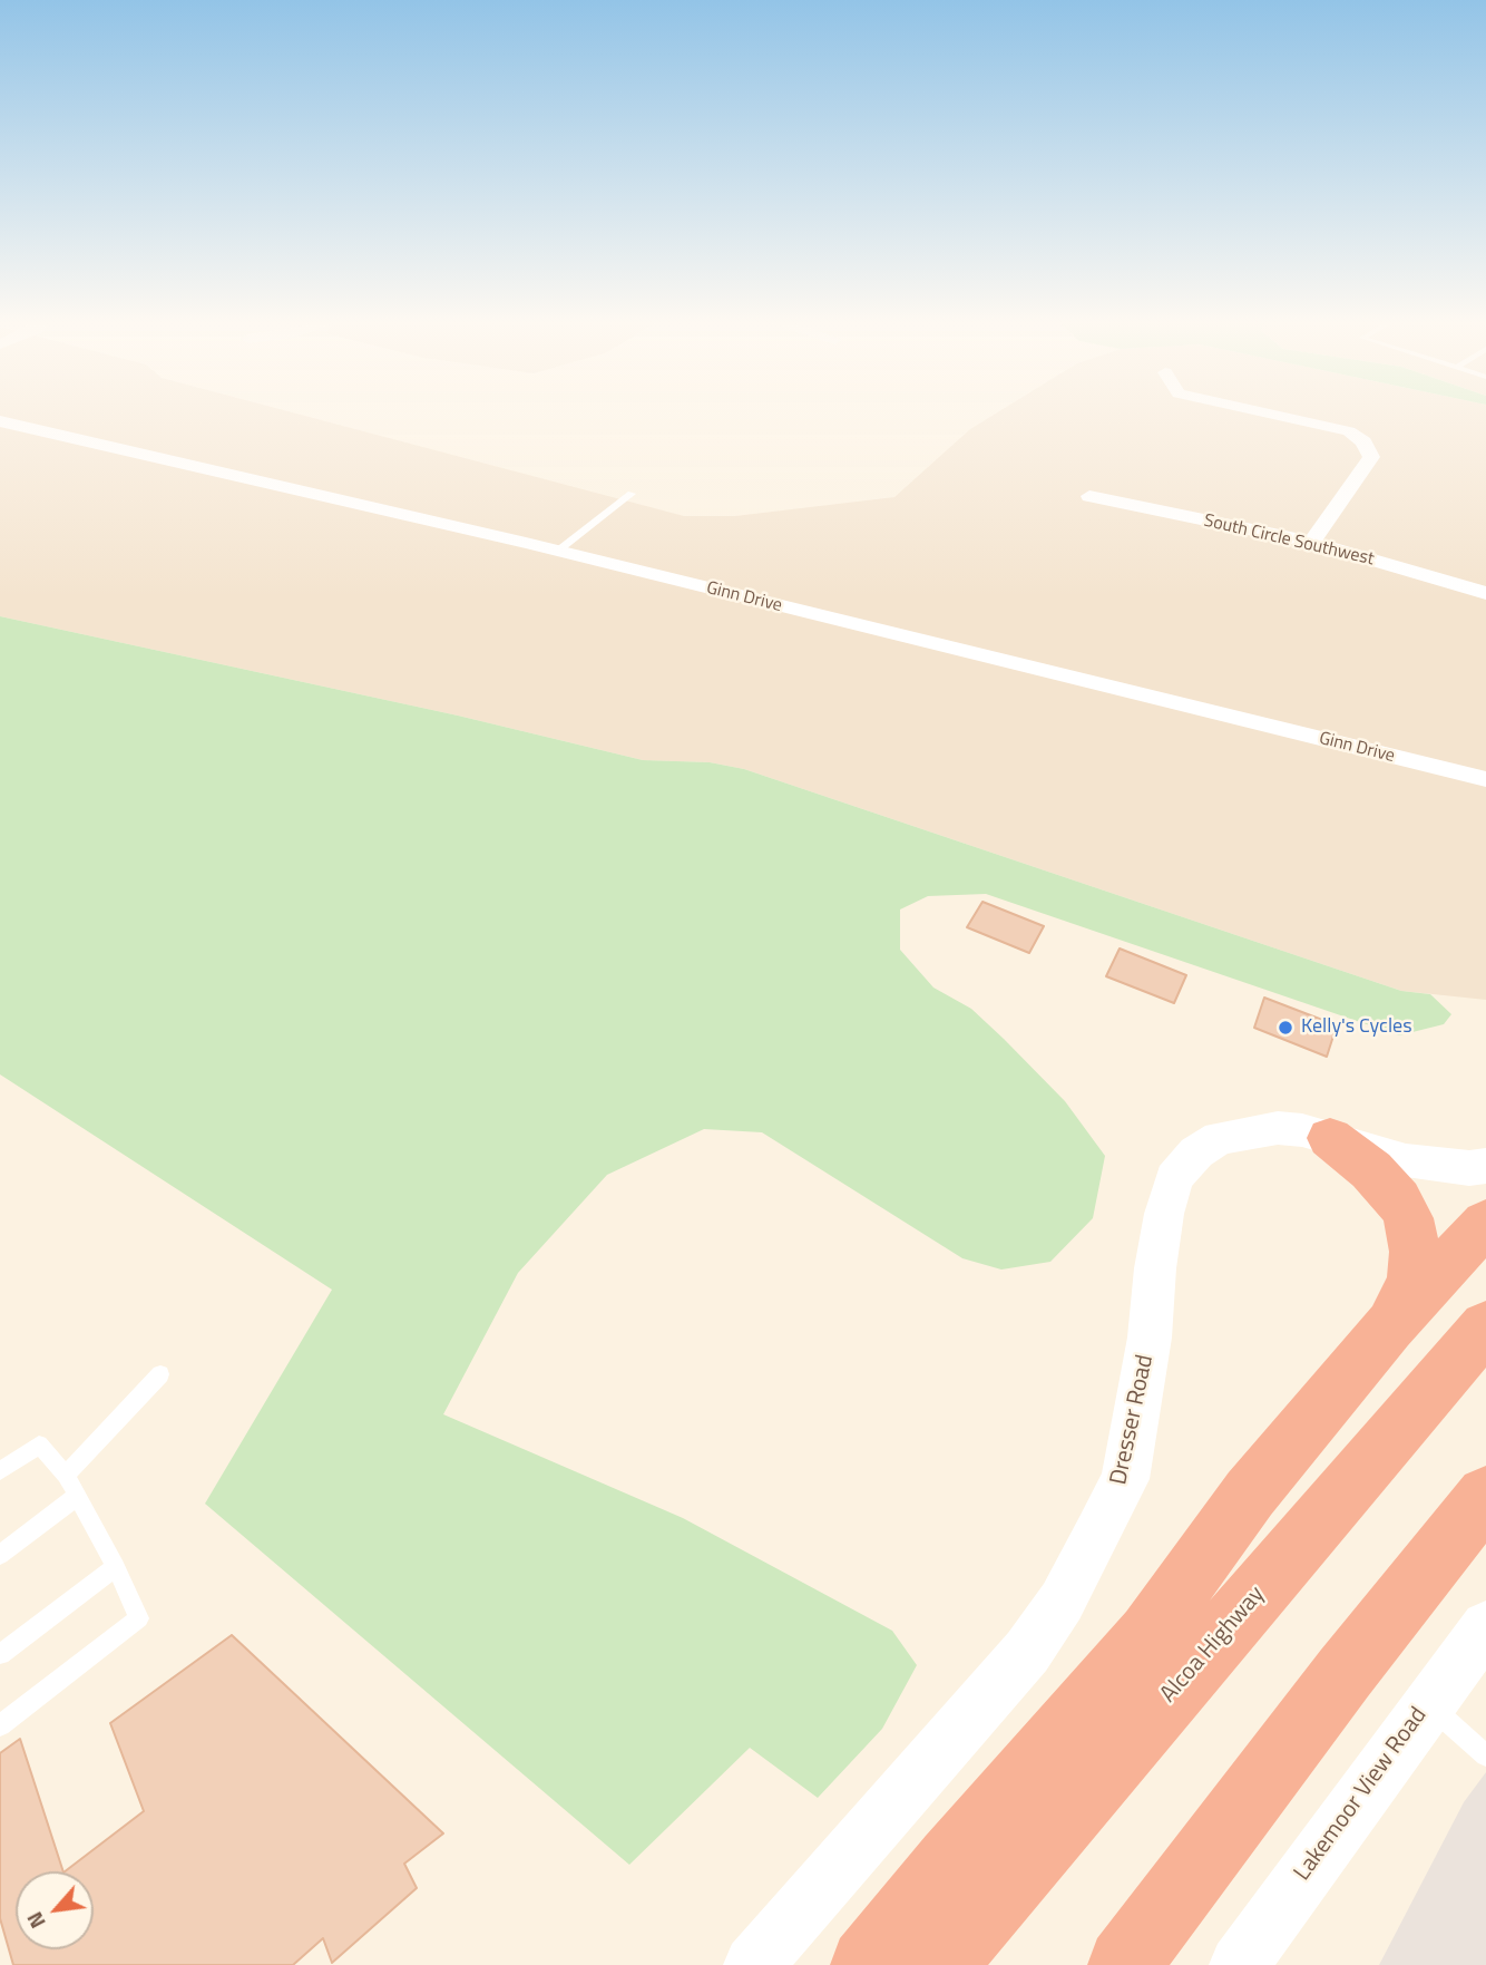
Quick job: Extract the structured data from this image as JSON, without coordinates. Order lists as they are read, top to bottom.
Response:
{
  "streets": {
    "highway": ["Alcoa Highway"],
    "street": [
      "South Circle Southwest",
      "Ginn Drive",
      "Dresser Road",
      "Lakemoor View Road"
    ]
  },
  "places": ["Kelly's Cycles"],
  "north": "bottom left"
}
